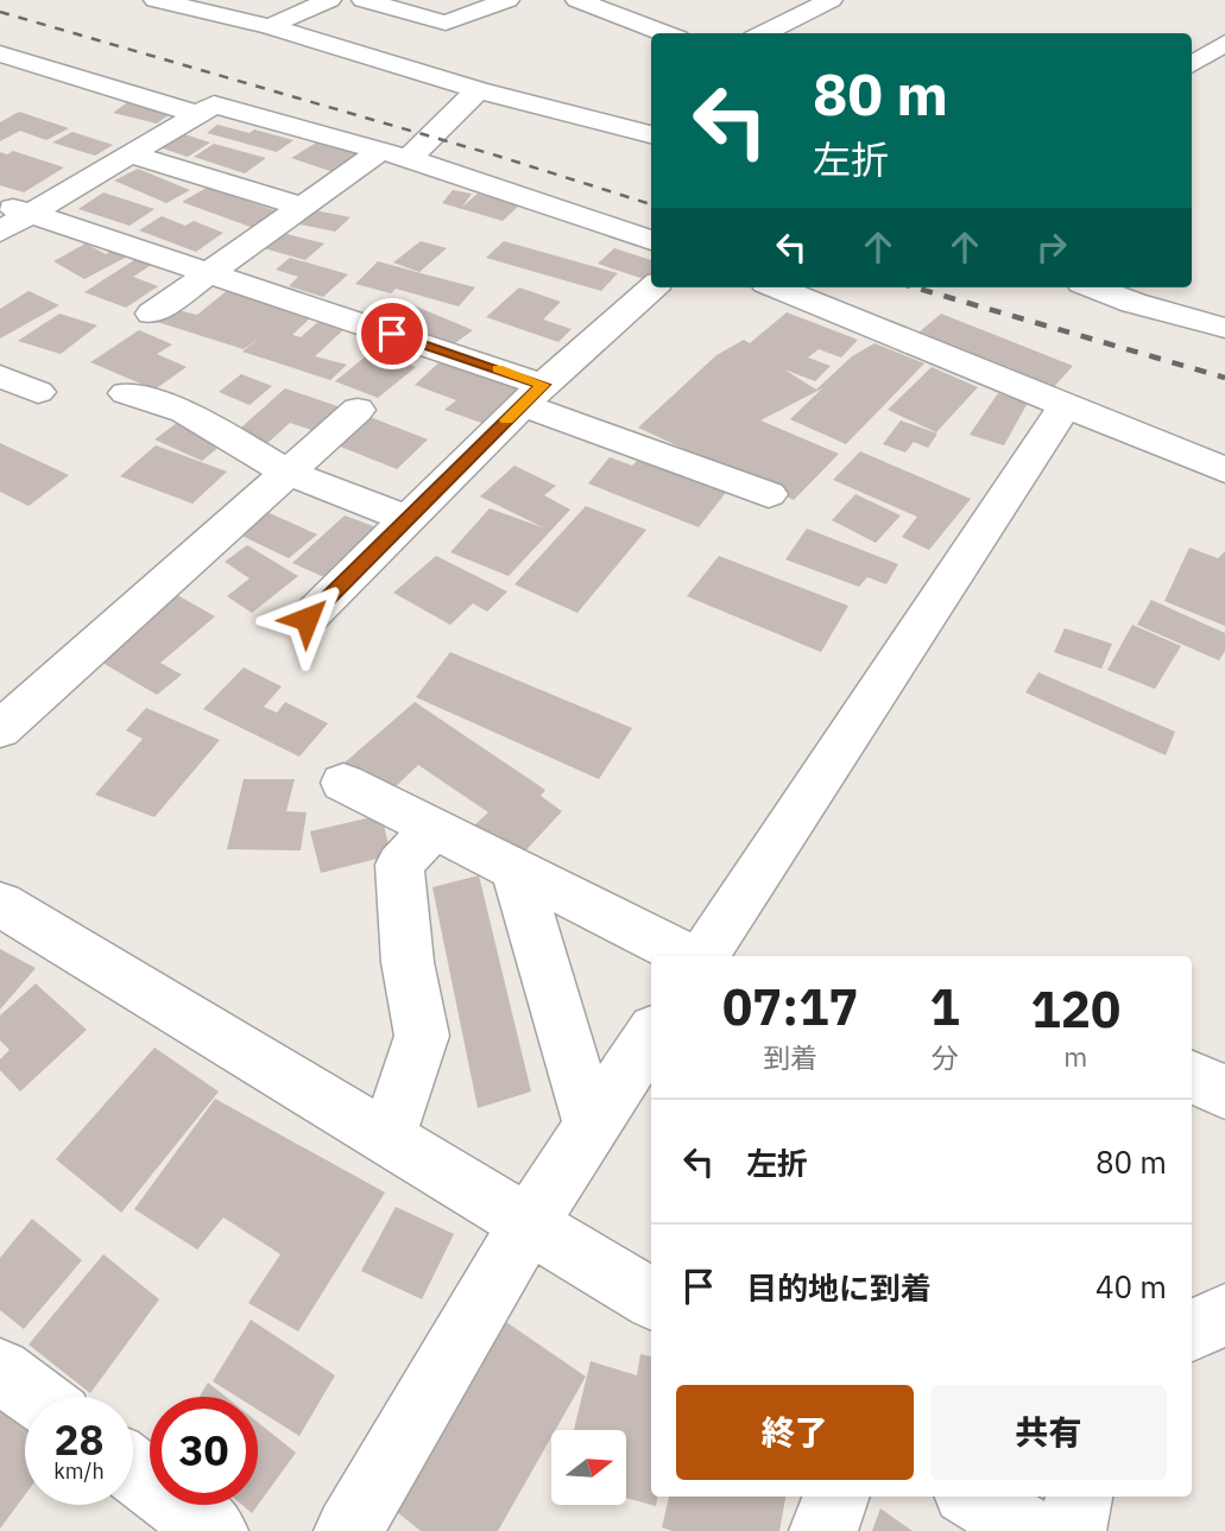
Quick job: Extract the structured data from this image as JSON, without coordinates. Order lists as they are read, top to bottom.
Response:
{
  "north": "right",
  "page": {
    "turn": ["80 m", "左折"],
    "eta": [
      "07:17",
      "到着",
      "1",
      "分",
      "120",
      "m"
    ],
    "list": [
      {
        "name": "左折",
        "value": "80 m"
      },
      {
        "name": "目的地に到着",
        "value": "40 m"
      }
    ],
    "buttons": ["終了", "共有"],
    "speed": "28 km/h",
    "limit": "30"
  }
}
